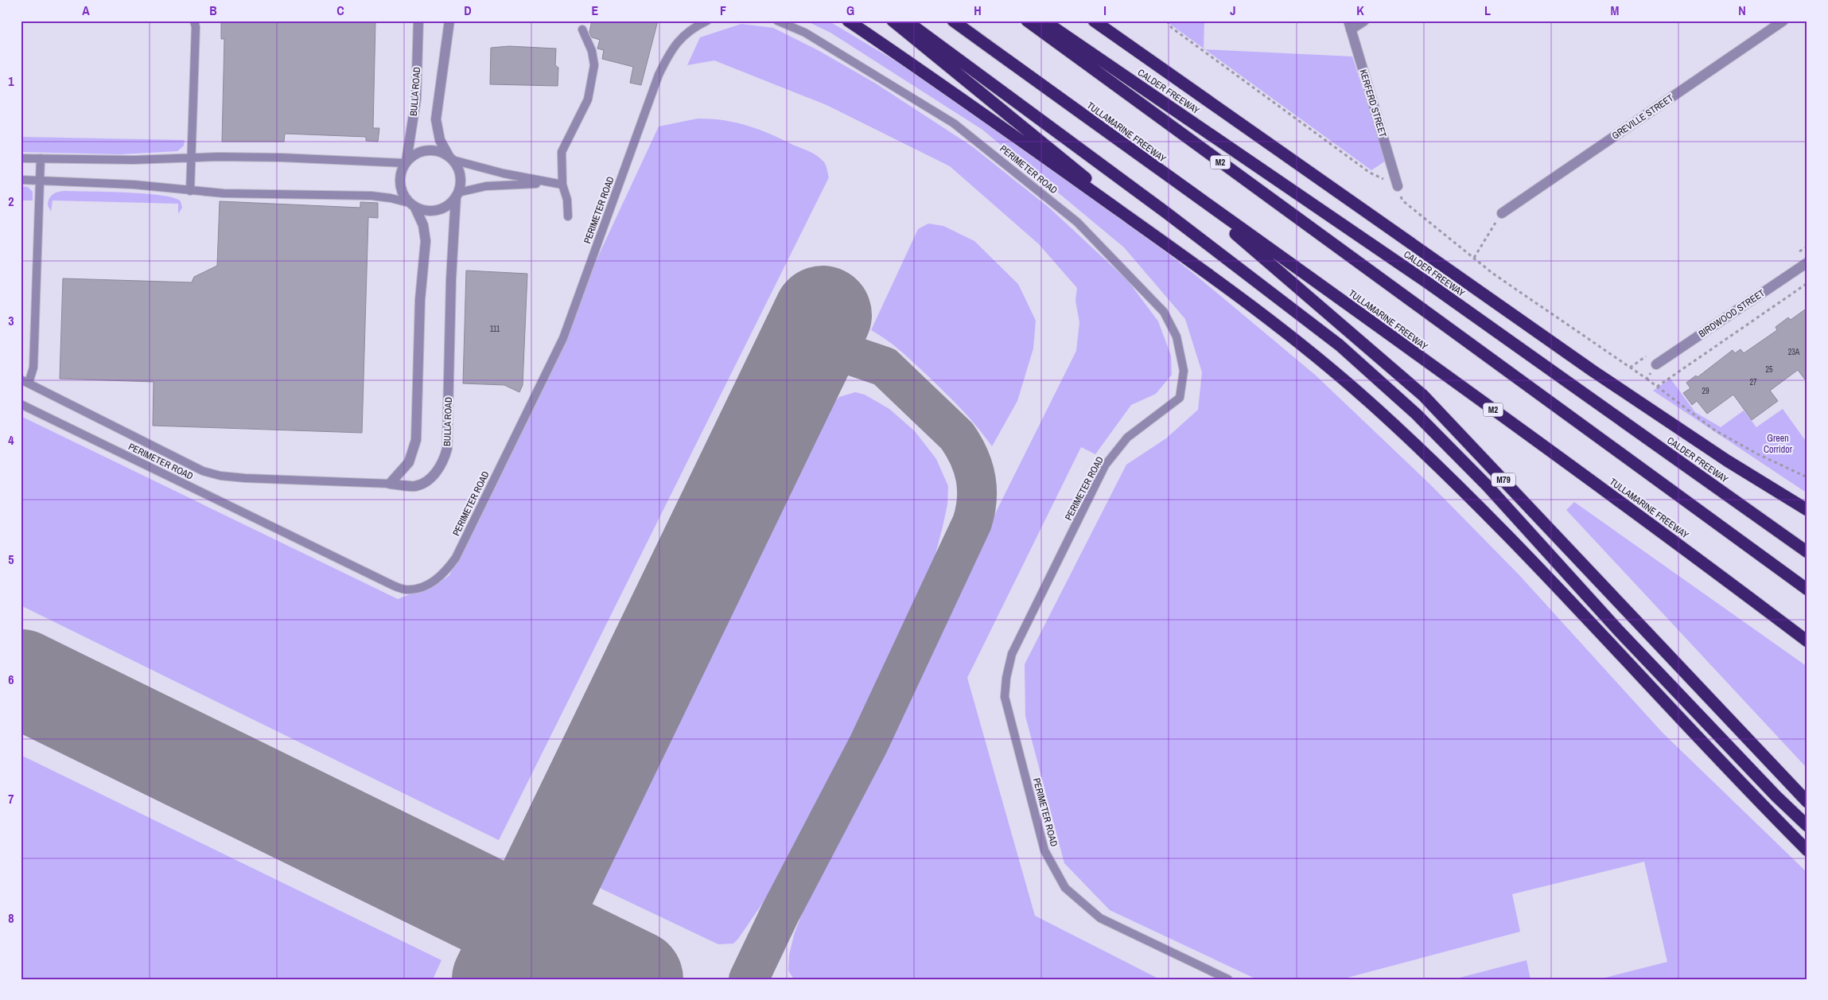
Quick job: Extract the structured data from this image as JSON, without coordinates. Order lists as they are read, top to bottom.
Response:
{
  "streets": {
    "highway": [
      "CALDER FREEWAY",
      "TULLAMARINE FREEWAY",
      "M2",
      "M79"
    ],
    "street": [
      "BULLA ROAD",
      "KERFERD STREET",
      "GREVILLE STREET",
      "BIRDWOOD STREET"
    ],
    "lane": ["PERIMETER ROAD"]
  },
  "crossings": [
    ["TULLAMARINE FREEWAY", "M79"]
  ],
  "parks": ["Green Corridor"],
  "house_numbers": [
    "111",
    "23A",
    "25",
    "27",
    "29"
  ],
  "grid": {
    "columns": [
      "A",
      "B",
      "C",
      "D",
      "E",
      "F",
      "G",
      "H",
      "I",
      "J",
      "K",
      "L",
      "M",
      "N"
    ],
    "rows": [
      "1",
      "2",
      "3",
      "4",
      "5",
      "6",
      "7",
      "8"
    ]
  }
}
